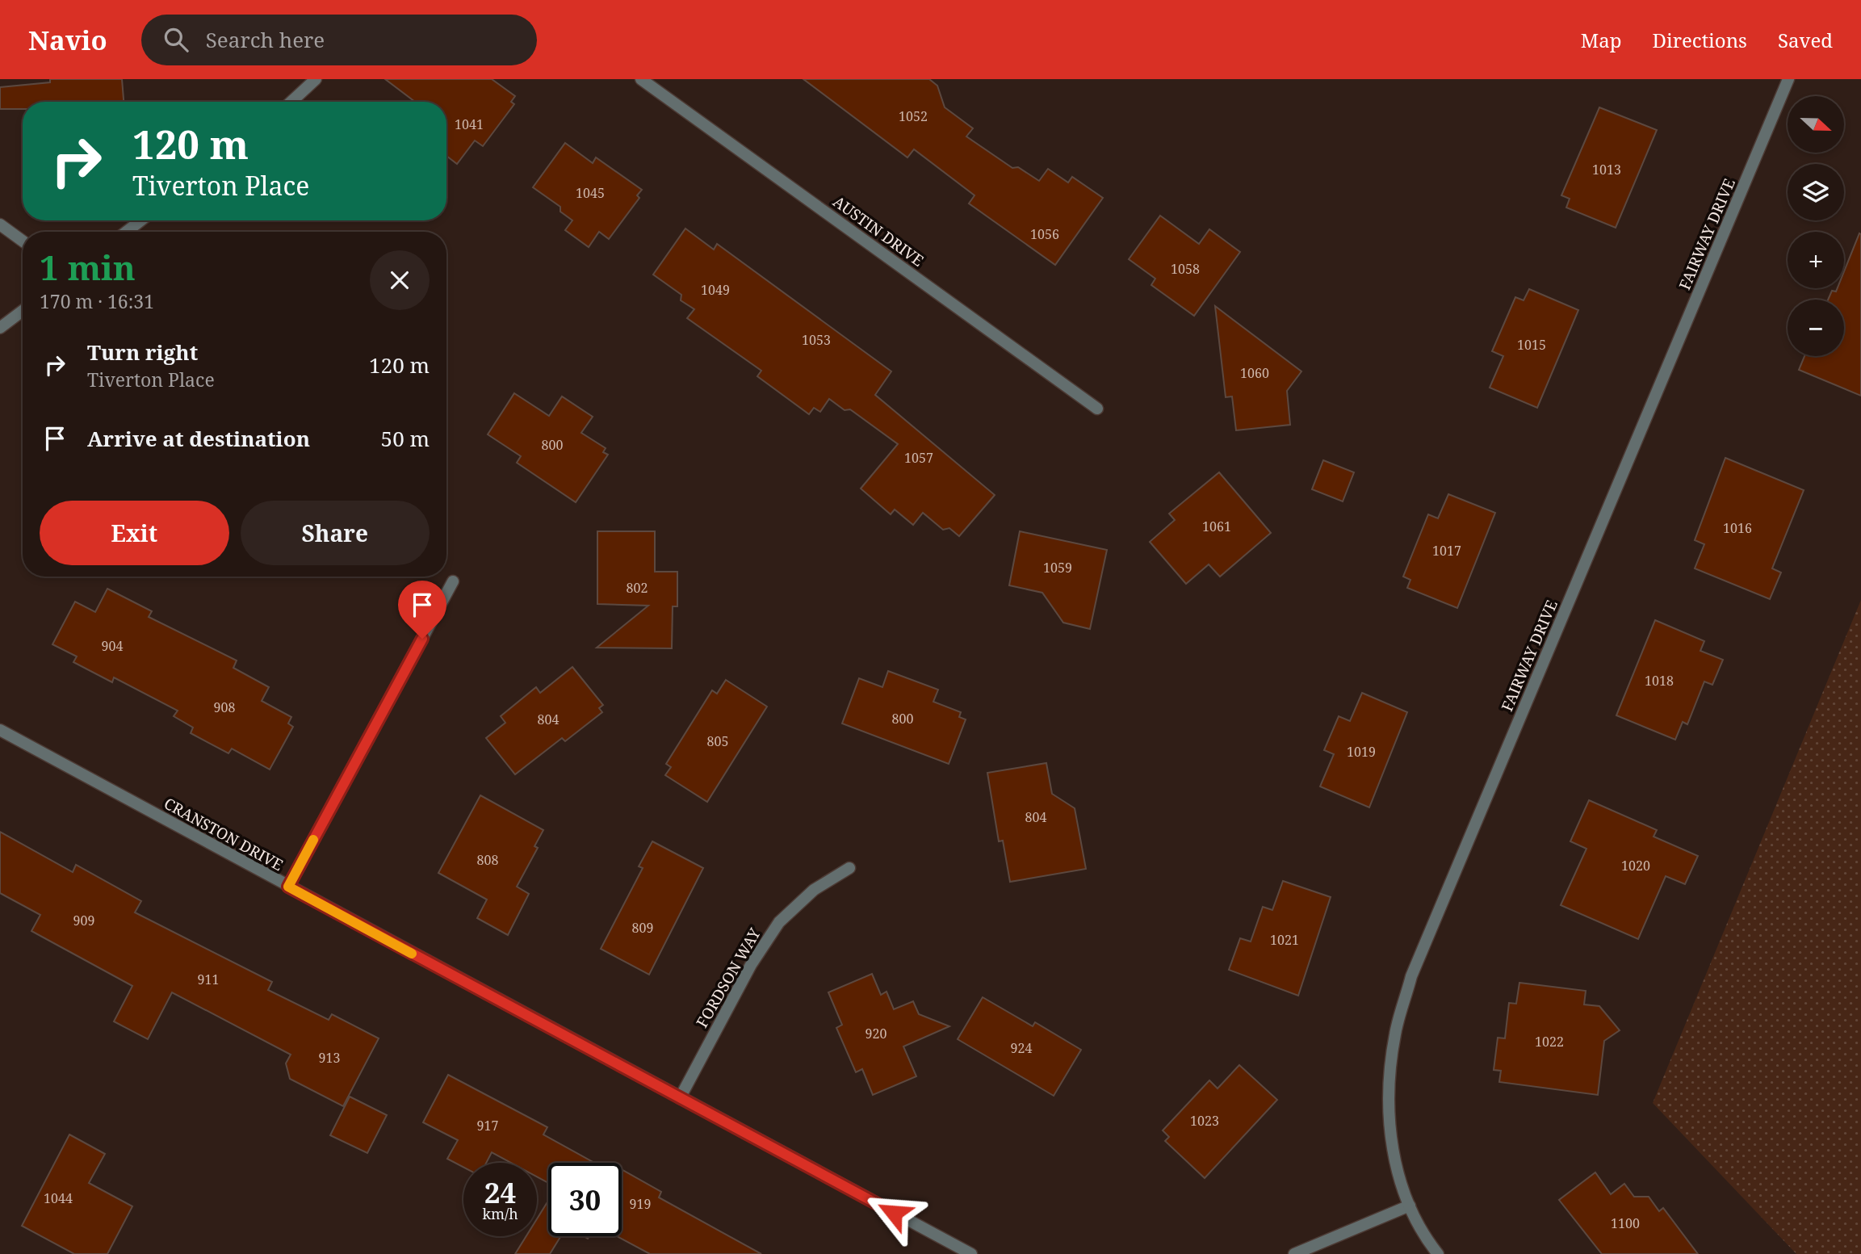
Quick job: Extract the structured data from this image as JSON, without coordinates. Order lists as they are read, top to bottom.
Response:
{
  "streets": {
    "street": [
      "AUSTIN DRIVE",
      "FAIRWAY DRIVE",
      "CRANSTON DRIVE",
      "FORDSON WAY"
    ]
  },
  "crossings": [
    ["CRANSTON DRIVE", "FORDSON WAY"]
  ],
  "house_numbers": [
    "1052",
    "1041",
    "1013",
    "1045",
    "1056",
    "1058",
    "1049",
    "1053",
    "1015",
    "1060",
    "800",
    "1057",
    "1061",
    "1016",
    "1017",
    "1059",
    "802",
    "904",
    "1018",
    "908",
    "800",
    "804",
    "805",
    "1019",
    "804",
    "808",
    "1020",
    "909",
    "809",
    "1021",
    "911",
    "920",
    "1022",
    "924",
    "913",
    "1023",
    "917",
    "1044",
    "919",
    "1100"
  ],
  "north": "right",
  "page": {
    "header": "Navio",
    "search": "Search here",
    "nav": ["Map", "Directions", "Saved"],
    "map_buttons": ["+", "−"],
    "turn": ["120 m", "Tiverton Place"],
    "heading": ["1 min", "170 m · 16:31"],
    "list": [
      {
        "name": "Turn right",
        "note": "Tiverton Place",
        "value": "120 m"
      },
      {
        "name": "Arrive at destination",
        "value": "50 m"
      }
    ],
    "buttons": ["Exit", "Share"],
    "speed": "24 km/h",
    "limit": "30"
  }
}
